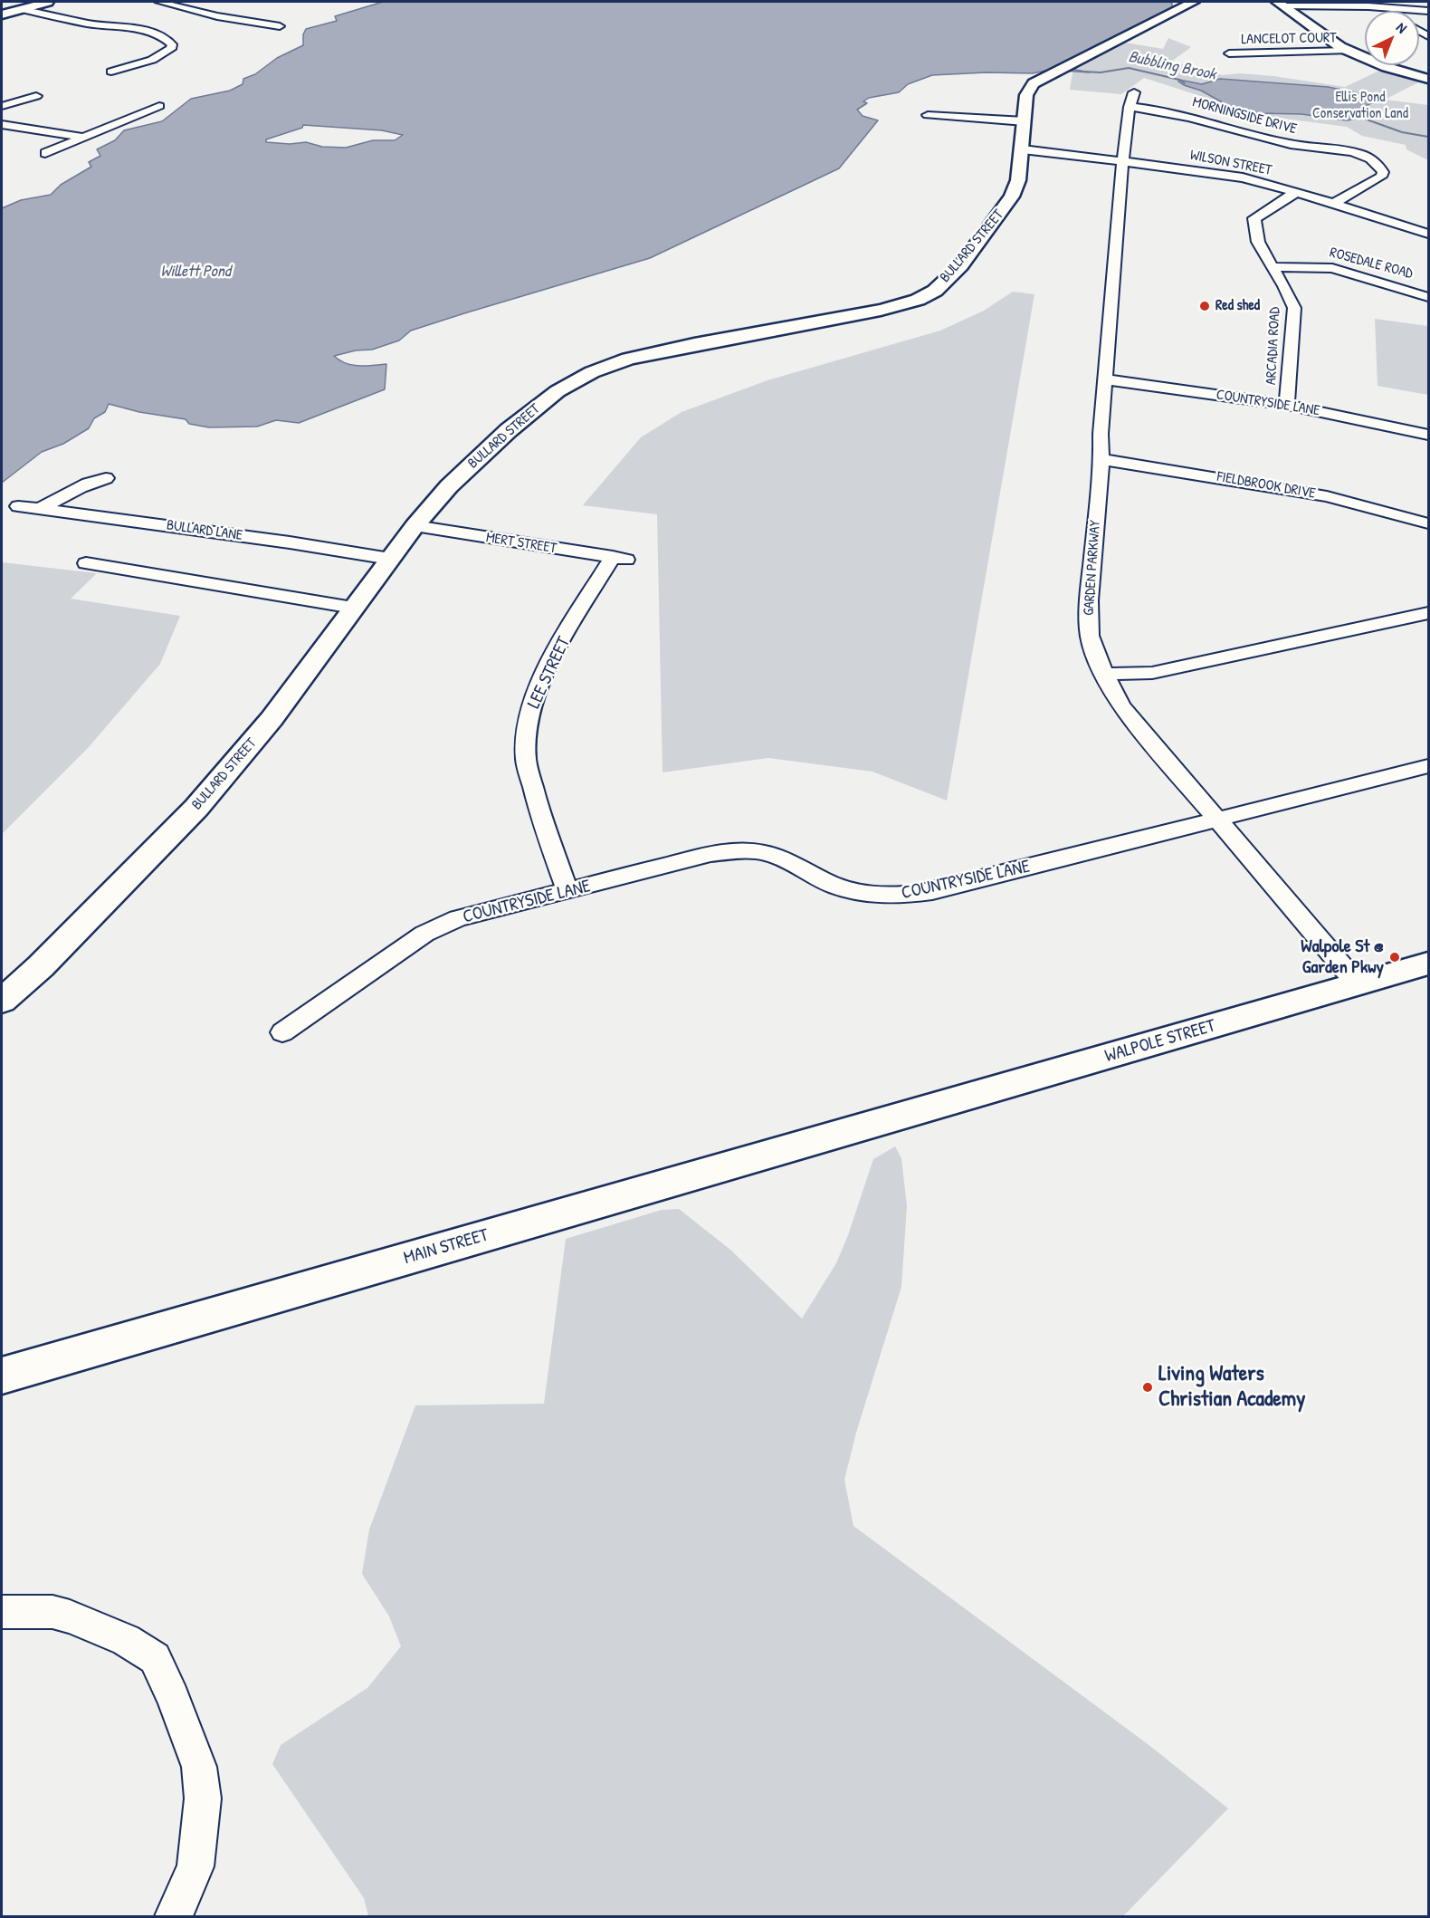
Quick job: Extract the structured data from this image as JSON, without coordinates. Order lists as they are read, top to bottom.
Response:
{
  "streets": {
    "main road": ["BULLARD STREET", "WALPOLE STREET", "MAIN STREET"],
    "street": [
      "LANCELOT COURT",
      "MORNINGSIDE DRIVE",
      "WILSON STREET",
      "ROSEDALE ROAD",
      "ARCADIA ROAD",
      "COUNTRYSIDE LANE",
      "FIELDBROOK DRIVE",
      "BULLARD LANE",
      "MERT STREET",
      "GARDEN PARKWAY",
      "LEE STREET"
    ]
  },
  "crossings": [
    ["MORNINGSIDE DRIVE", "WILSON STREET"],
    ["MORNINGSIDE DRIVE", "GARDEN PARKWAY"],
    ["WILSON STREET", "BULLARD STREET"],
    ["WILSON STREET", "ARCADIA ROAD"],
    ["WILSON STREET", "GARDEN PARKWAY"],
    ["BULLARD STREET", "BULLARD LANE"],
    ["BULLARD STREET", "MERT STREET"],
    ["ROSEDALE ROAD", "ARCADIA ROAD"],
    ["ARCADIA ROAD", "COUNTRYSIDE LANE"],
    ["COUNTRYSIDE LANE", "GARDEN PARKWAY"],
    ["COUNTRYSIDE LANE", "LEE STREET"],
    ["FIELDBROOK DRIVE", "GARDEN PARKWAY"],
    ["MERT STREET", "LEE STREET"],
    ["GARDEN PARKWAY", "WALPOLE STREET"],
    ["WALPOLE STREET", "MAIN STREET"]
  ],
  "water": ["Bubbling Brook", "Willett Pond"],
  "parks": ["Ellis Pond Conservation Land"],
  "places": ["Red shed", "Walpole St @ Garden Pkwy", "Living Waters Christian Academy"],
  "north": "top right"
}
